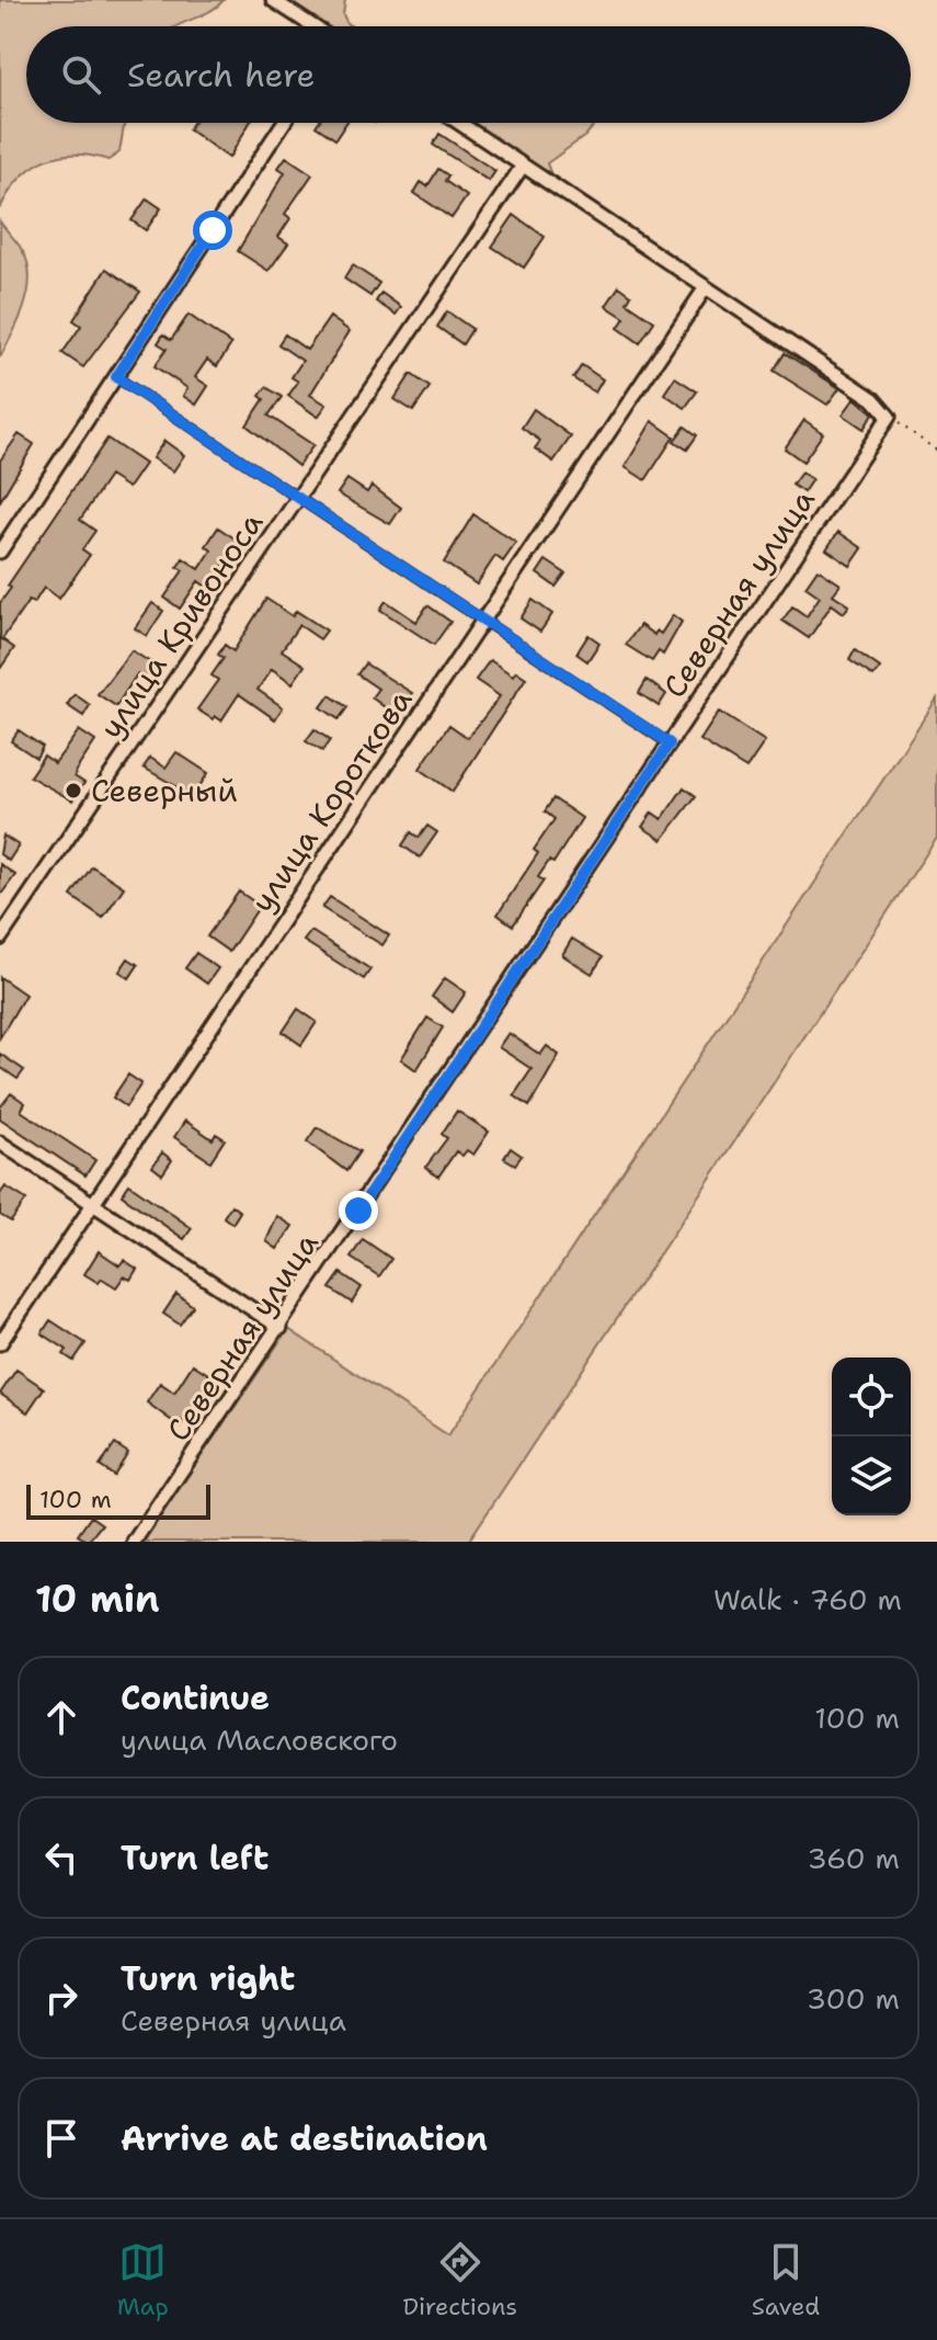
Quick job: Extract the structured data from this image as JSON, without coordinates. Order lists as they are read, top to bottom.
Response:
{
  "streets": {
    "street": ["Северная улица", "улица Кривоноса", "улица Короткова"]
  },
  "places": ["Северный"],
  "scale_bar": "100 m",
  "page": {
    "search": "Search here",
    "scale": "100 m",
    "heading": ["10 min", "Walk · 760 m"],
    "list": [
      ["Continue", "улица Масловского", "100 m"],
      ["Turn left", "360 m"],
      ["Turn right", "Северная улица", "300 m"],
      "Arrive at destination"
    ],
    "nav": ["Map", "Directions", "Saved"]
  }
}
